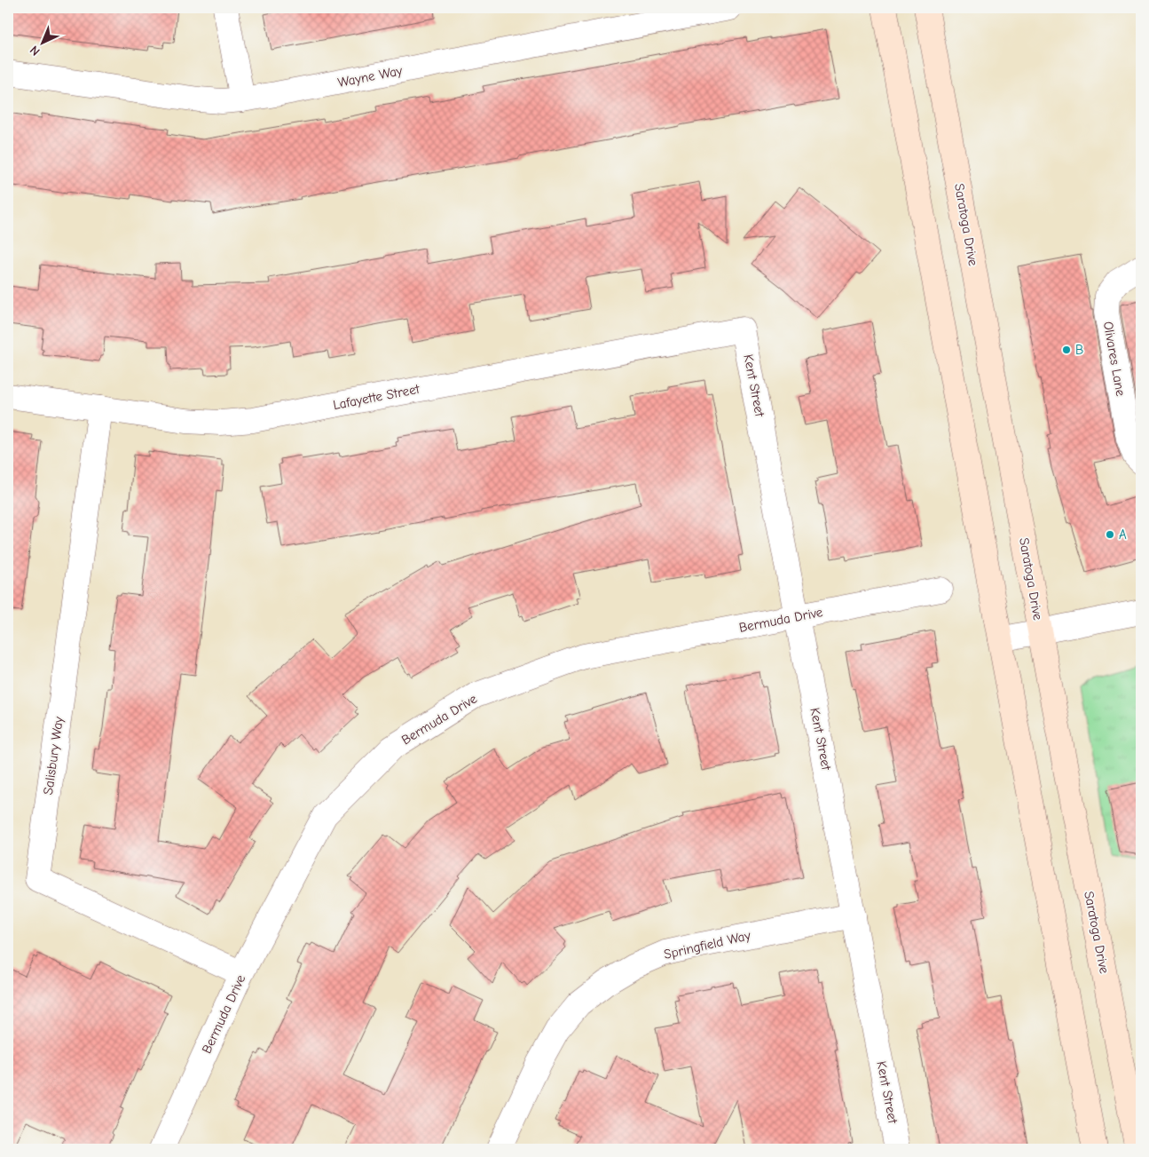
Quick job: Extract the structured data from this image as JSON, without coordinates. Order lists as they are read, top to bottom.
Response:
{
  "streets": {
    "main road": ["Saratoga Drive"],
    "street": [
      "Wayne Way",
      "Olivares Lane",
      "Kent Street",
      "Lafayette Street",
      "Bermuda Drive",
      "Salisbury Way",
      "Springfield Way"
    ]
  },
  "crossings": [
    ["Kent Street", "Lafayette Street"],
    ["Kent Street", "Bermuda Drive"],
    ["Kent Street", "Springfield Way"],
    ["Lafayette Street", "Salisbury Way"],
    ["Bermuda Drive", "Salisbury Way"]
  ],
  "places": ["B", "A"],
  "north": "bottom left"
}
